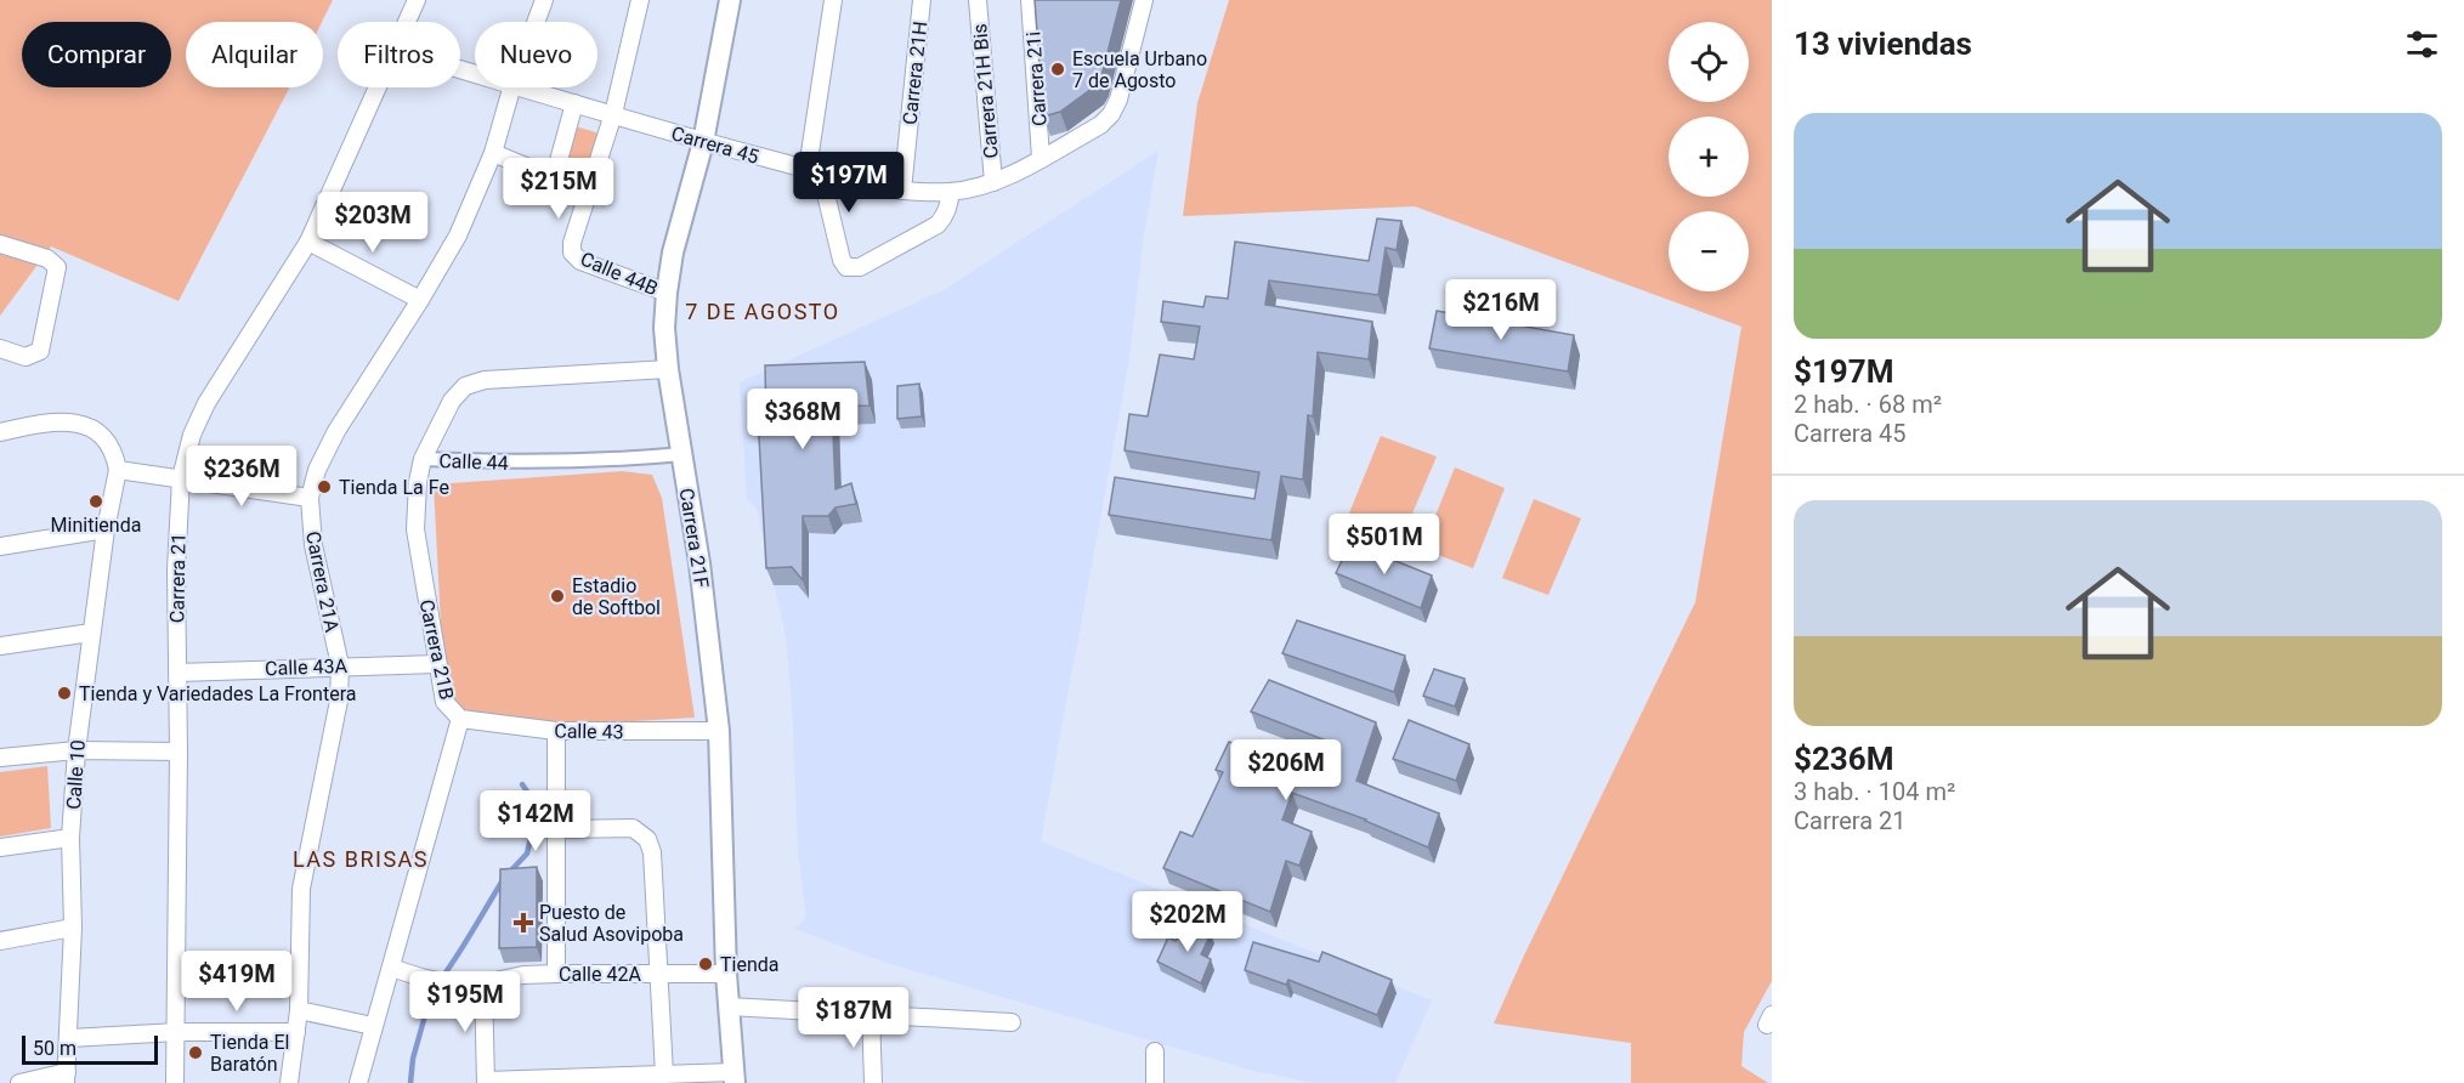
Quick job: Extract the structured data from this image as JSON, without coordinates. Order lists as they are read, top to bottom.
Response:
{
  "streets": {
    "street": [
      "Carrera 21H",
      "Carrera 21i",
      "Carrera 21H Bis",
      "Carrera 45",
      "Calle 44B",
      "Calle 44",
      "Carrera 21F",
      "Carrera 21",
      "Carrera 21A",
      "Carrera 21B",
      "Calle 43A",
      "Calle 43",
      "Calle 10",
      "Calle 42A"
    ]
  },
  "crossings": [
    ["Carrera 21H", "Carrera 45"],
    ["Carrera 21i", "Carrera 45"],
    ["Carrera 21H Bis", "Carrera 45"],
    ["Carrera 45", "Carrera 21F"],
    ["Calle 44B", "Carrera 21F"],
    ["Calle 44", "Carrera 21F"],
    ["Calle 44", "Carrera 21B"],
    ["Carrera 21F", "Calle 43"],
    ["Carrera 21F", "Calle 42A"],
    ["Carrera 21", "Calle 43A"],
    ["Carrera 21A", "Calle 43A"],
    ["Carrera 21B", "Calle 43A"],
    ["Carrera 21B", "Calle 43"],
    ["Carrera 21B", "Calle 42A"]
  ],
  "districts": ["7 DE AGOSTO", "LAS BRISAS"],
  "places": {
    "other": [
      "Escuela Urbano 7 de Agosto",
      "Tienda La Fe",
      "Minitienda",
      "Estadio de Softbol",
      "Tienda y Variedades La Frontera",
      "Tienda",
      "Tienda El Baratón"
    ],
    "health": ["Puesto de Salud Asovipoba"]
  },
  "scale_bar": "50 m",
  "page": {
    "heading": "13 viviendas",
    "map_buttons": ["+", "−"],
    "chip": [
      "Comprar",
      "Alquilar",
      "Filtros",
      "Nuevo"
    ],
    "list": [
      {
        "name": "$197M",
        "note": "2 hab. · 68 m² · Carrera 45"
      },
      {
        "name": "$236M",
        "note": "3 hab. · 104 m² · Carrera 21"
      }
    ],
    "price": [
      "$197M",
      "$215M",
      "$203M",
      "$216M",
      "$368M",
      "$236M",
      "$501M",
      "$206M",
      "$142M",
      "$202M",
      "$419M",
      "$195M",
      "$187M"
    ],
    "scale": "50 m"
  }
}
